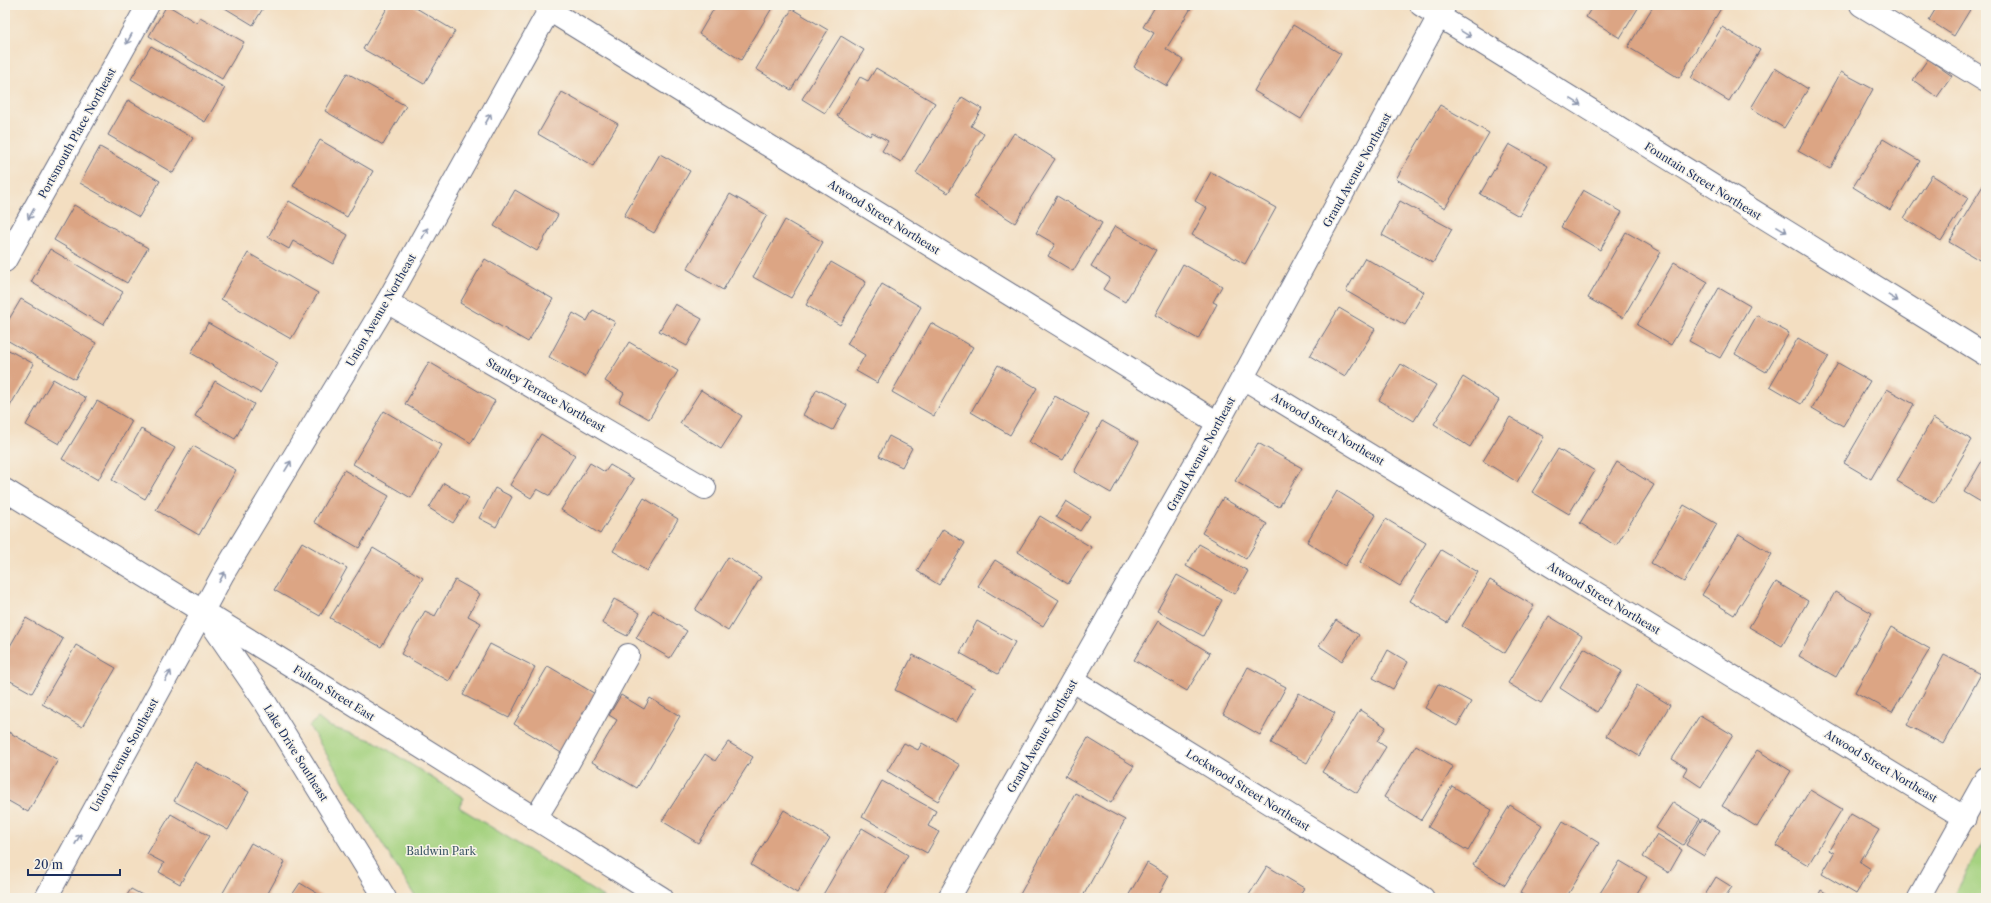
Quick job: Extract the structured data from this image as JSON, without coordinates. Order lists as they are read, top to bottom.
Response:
{
  "streets": {
    "street": [
      "Portsmouth Place Northeast",
      "Grand Avenue Northeast",
      "Fountain Street Northeast",
      "Atwood Street Northeast",
      "Union Avenue Northeast",
      "Stanley Terrace Northeast",
      "Fulton Street East",
      "Lake Drive Southeast",
      "Union Avenue Southeast",
      "Lockwood Street Northeast"
    ]
  },
  "crossings": [
    ["Grand Avenue Northeast", "Fountain Street Northeast"],
    ["Grand Avenue Northeast", "Atwood Street Northeast"],
    ["Grand Avenue Northeast", "Lockwood Street Northeast"],
    ["Atwood Street Northeast", "Union Avenue Northeast"],
    ["Union Avenue Northeast", "Stanley Terrace Northeast"],
    ["Union Avenue Northeast", "Fulton Street East"],
    ["Union Avenue Northeast", "Lake Drive Southeast"],
    ["Union Avenue Northeast", "Union Avenue Southeast"],
    ["Fulton Street East", "Lake Drive Southeast"],
    ["Fulton Street East", "Union Avenue Southeast"],
    ["Lake Drive Southeast", "Union Avenue Southeast"]
  ],
  "one_way": [
    "Portsmouth Place Northeast",
    "Fountain Street Northeast",
    "Union Avenue Northeast",
    "Union Avenue Southeast"
  ],
  "parks": ["Baldwin Park"],
  "scale_bar": "20 m"
}
